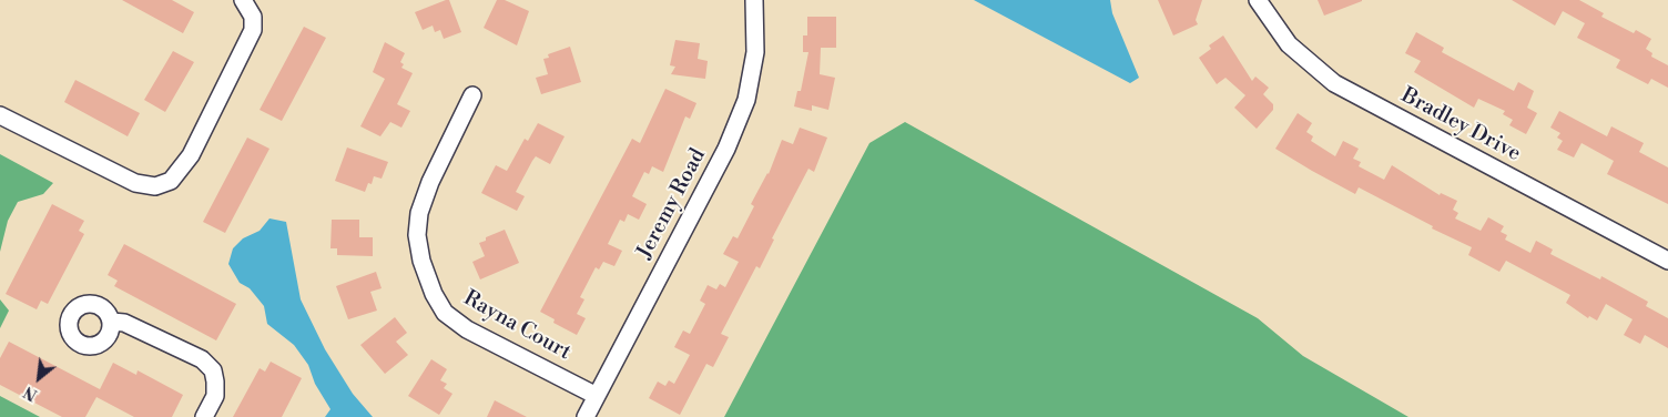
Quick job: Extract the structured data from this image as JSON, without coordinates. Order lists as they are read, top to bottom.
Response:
{
  "streets": {
    "street": ["Bradley Drive", "Jeremy Road", "Rayna Court"]
  },
  "crossings": [
    ["Jeremy Road", "Rayna Court"]
  ],
  "north": "bottom left"
}
